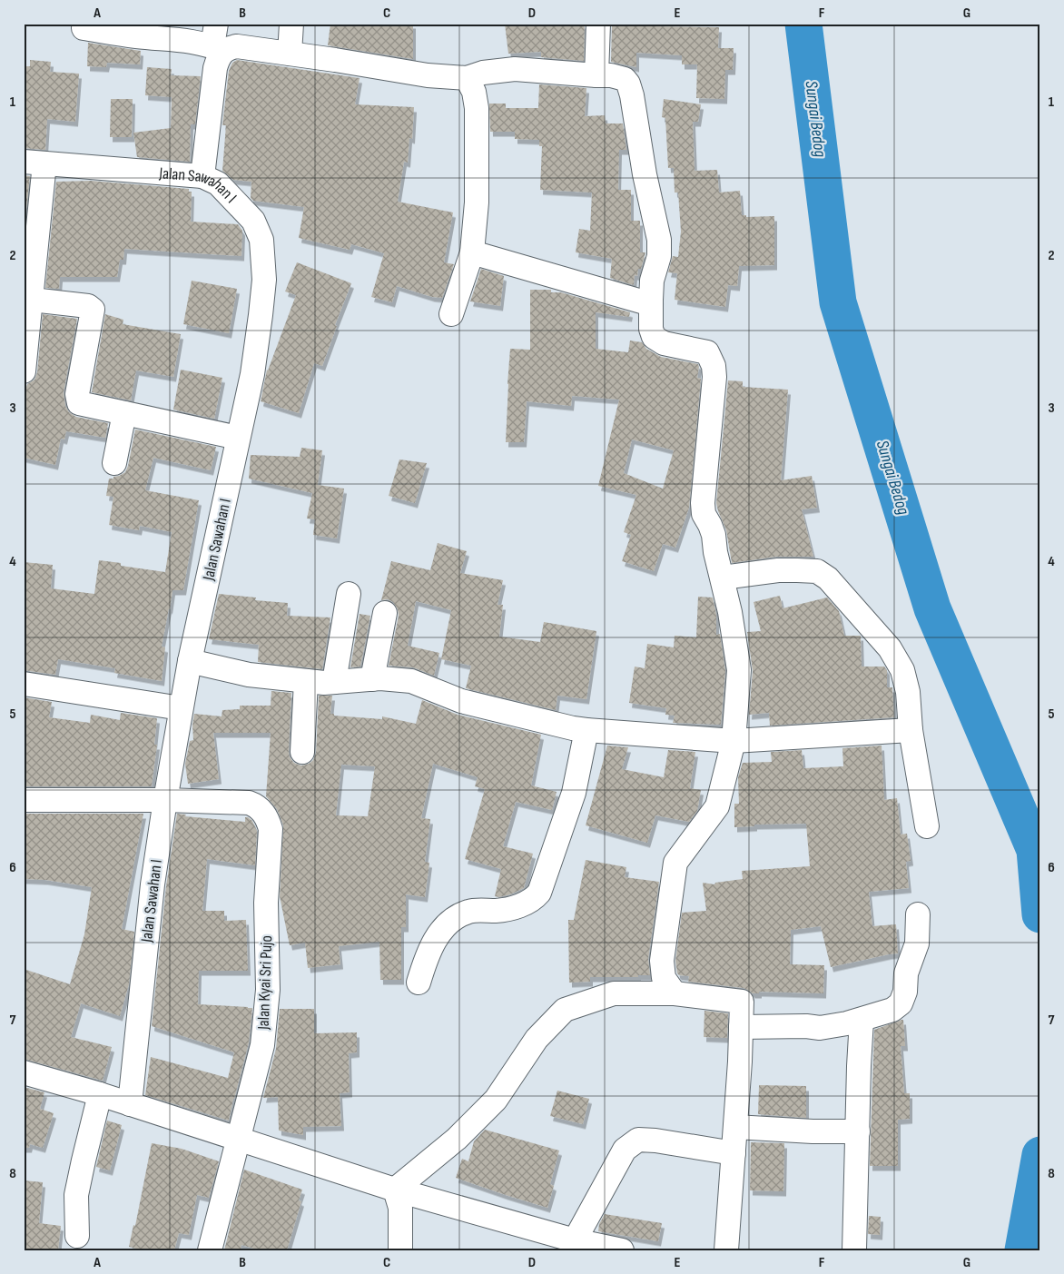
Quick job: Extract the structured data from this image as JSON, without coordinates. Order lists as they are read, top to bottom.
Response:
{
  "streets": {
    "street": ["Jalan Sawahan I", "Jalan Kyai Sri Pujo"]
  },
  "crossings": [
    ["Jalan Sawahan I", "Jalan Kyai Sri Pujo"]
  ],
  "water": ["Sungai Bedog"],
  "grid": {
    "columns": [
      "A",
      "B",
      "C",
      "D",
      "E",
      "F",
      "G"
    ],
    "rows": [
      "1",
      "2",
      "3",
      "4",
      "5",
      "6",
      "7",
      "8"
    ]
  }
}
